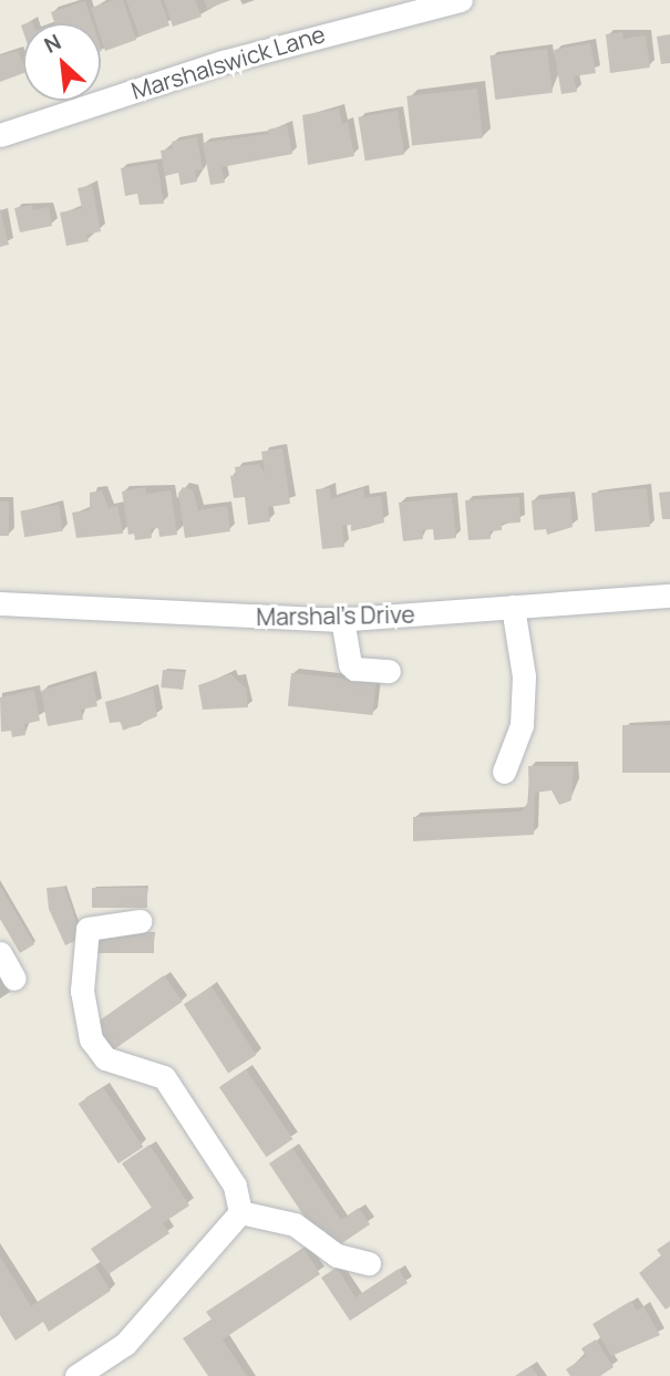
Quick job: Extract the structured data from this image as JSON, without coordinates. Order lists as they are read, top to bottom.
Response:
{
  "streets": {
    "street": ["Marshalswick Lane", "Marshal's Drive"]
  },
  "north": "top left"
}
